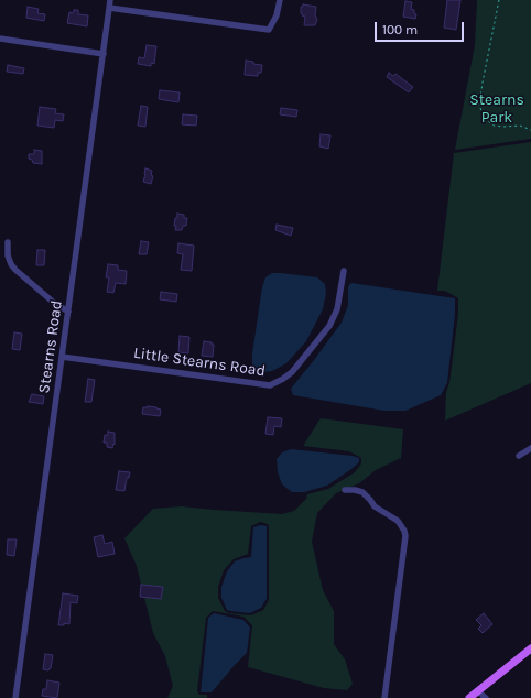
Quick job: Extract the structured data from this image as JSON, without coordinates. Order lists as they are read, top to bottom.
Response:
{
  "streets": {
    "street": ["Stearns Road", "Little Stearns Road"]
  },
  "crossings": [
    ["Stearns Road", "Little Stearns Road"]
  ],
  "parks": ["Stearns Park"],
  "scale_bar": "100 m"
}
